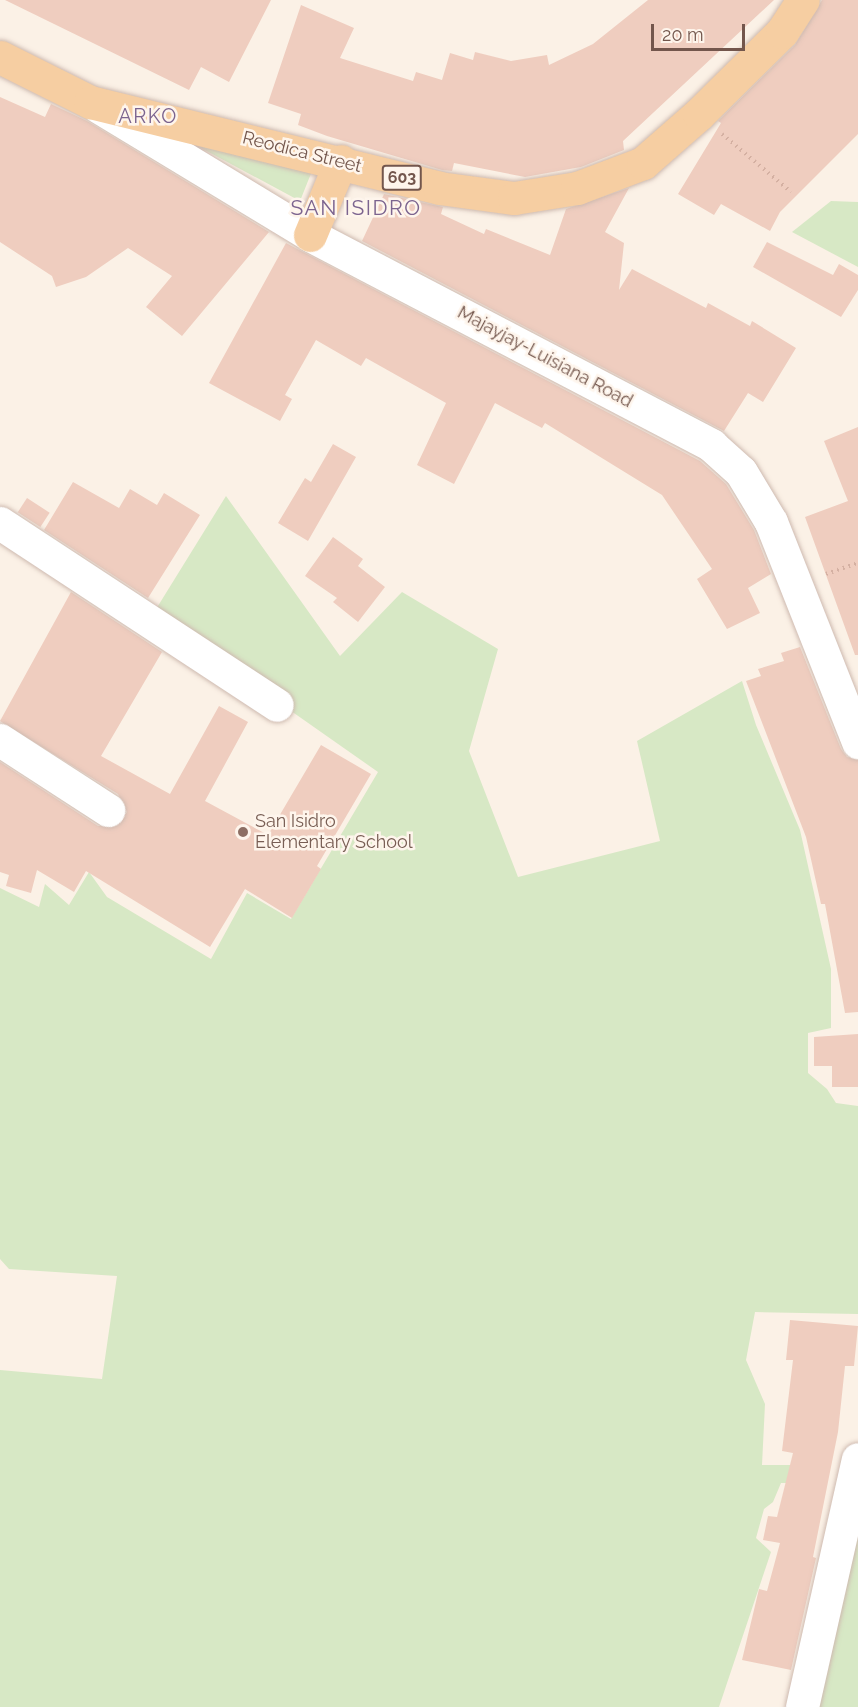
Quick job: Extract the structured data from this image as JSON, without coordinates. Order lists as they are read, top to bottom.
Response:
{
  "streets": {
    "main road": ["Reodica Street", "603"],
    "street": ["Majayjay-Luisiana Road"]
  },
  "crossings": [
    ["Reodica Street", "603"],
    ["Reodica Street", "Majayjay-Luisiana Road"]
  ],
  "districts": ["ARKO", "SAN ISIDRO"],
  "places": ["San Isidro Elementary School"],
  "scale_bar": "20 m"
}
